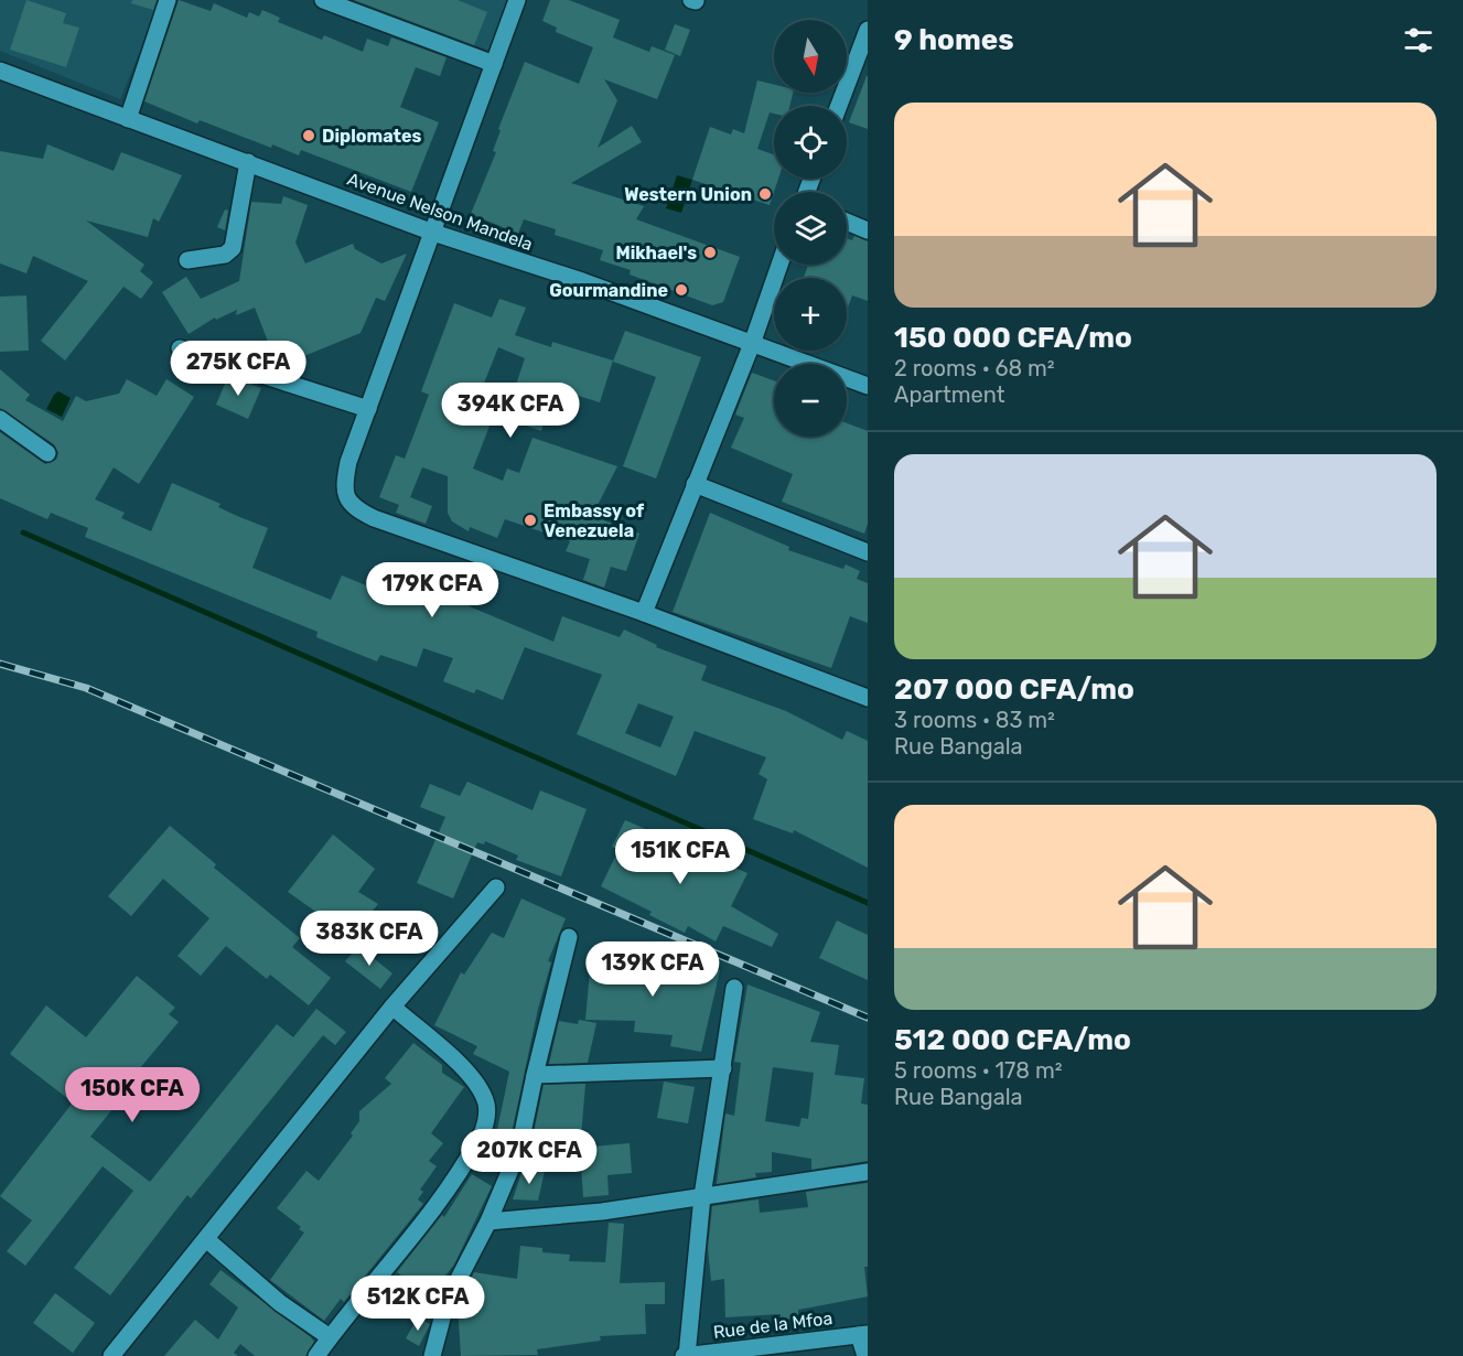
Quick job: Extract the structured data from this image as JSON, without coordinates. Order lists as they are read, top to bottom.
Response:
{
  "streets": {
    "street": ["Avenue Nelson Mandela", "Rue de la Mfoa"]
  },
  "places": [
    "Diplomates",
    "Western Union",
    "Mikhael's",
    "Gourmandine",
    "Embassy of Venezuela"
  ],
  "north": "bottom",
  "page": {
    "heading": "9 homes",
    "map_buttons": ["+", "−"],
    "list": [
      {
        "name": "150 000 CFA/mo",
        "note": "2 rooms · 68 m² · Apartment"
      },
      {
        "name": "207 000 CFA/mo",
        "note": "3 rooms · 83 m² · Rue Bangala"
      },
      {
        "name": "512 000 CFA/mo",
        "note": "5 rooms · 178 m² · Rue Bangala"
      }
    ],
    "price": [
      "275K CFA",
      "394K CFA",
      "179K CFA",
      "151K CFA",
      "383K CFA",
      "139K CFA",
      "150K CFA",
      "207K CFA",
      "512K CFA"
    ]
  }
}
